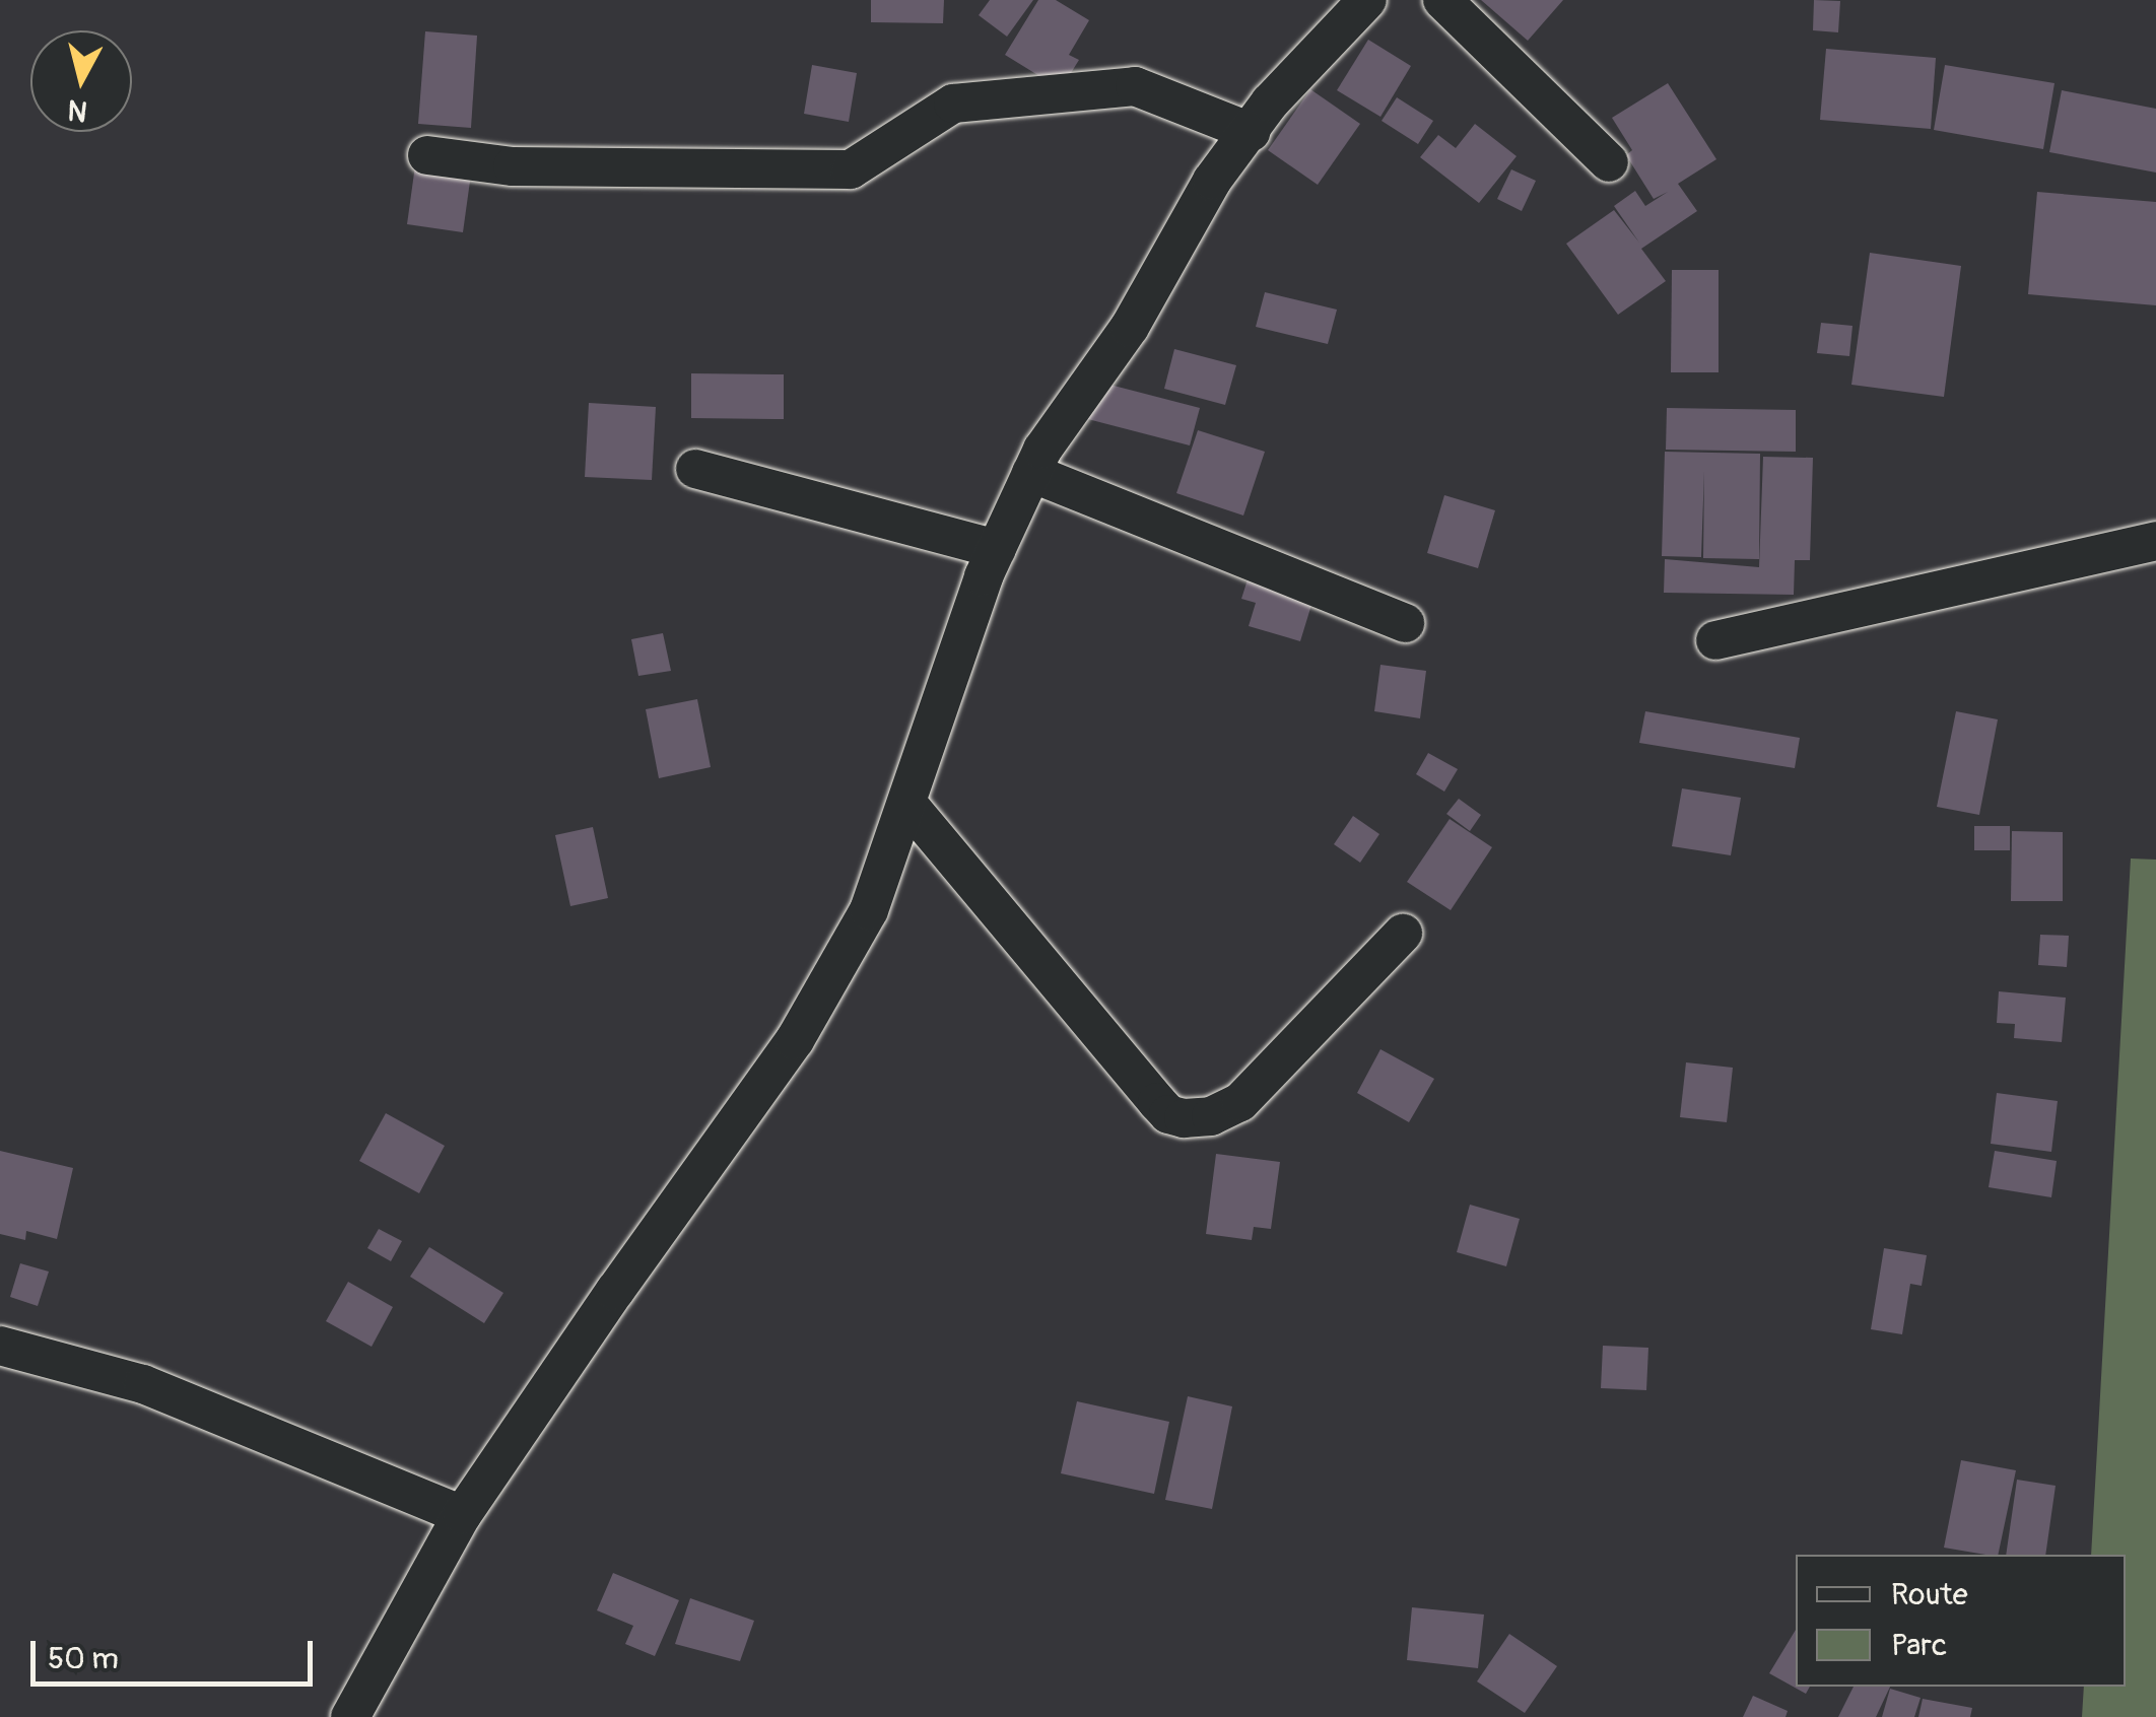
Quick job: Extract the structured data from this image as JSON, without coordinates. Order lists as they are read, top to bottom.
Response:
{
  "legend": ["Route", "Parc"],
  "scale_bar": "50 m",
  "north": "bottom"
}
